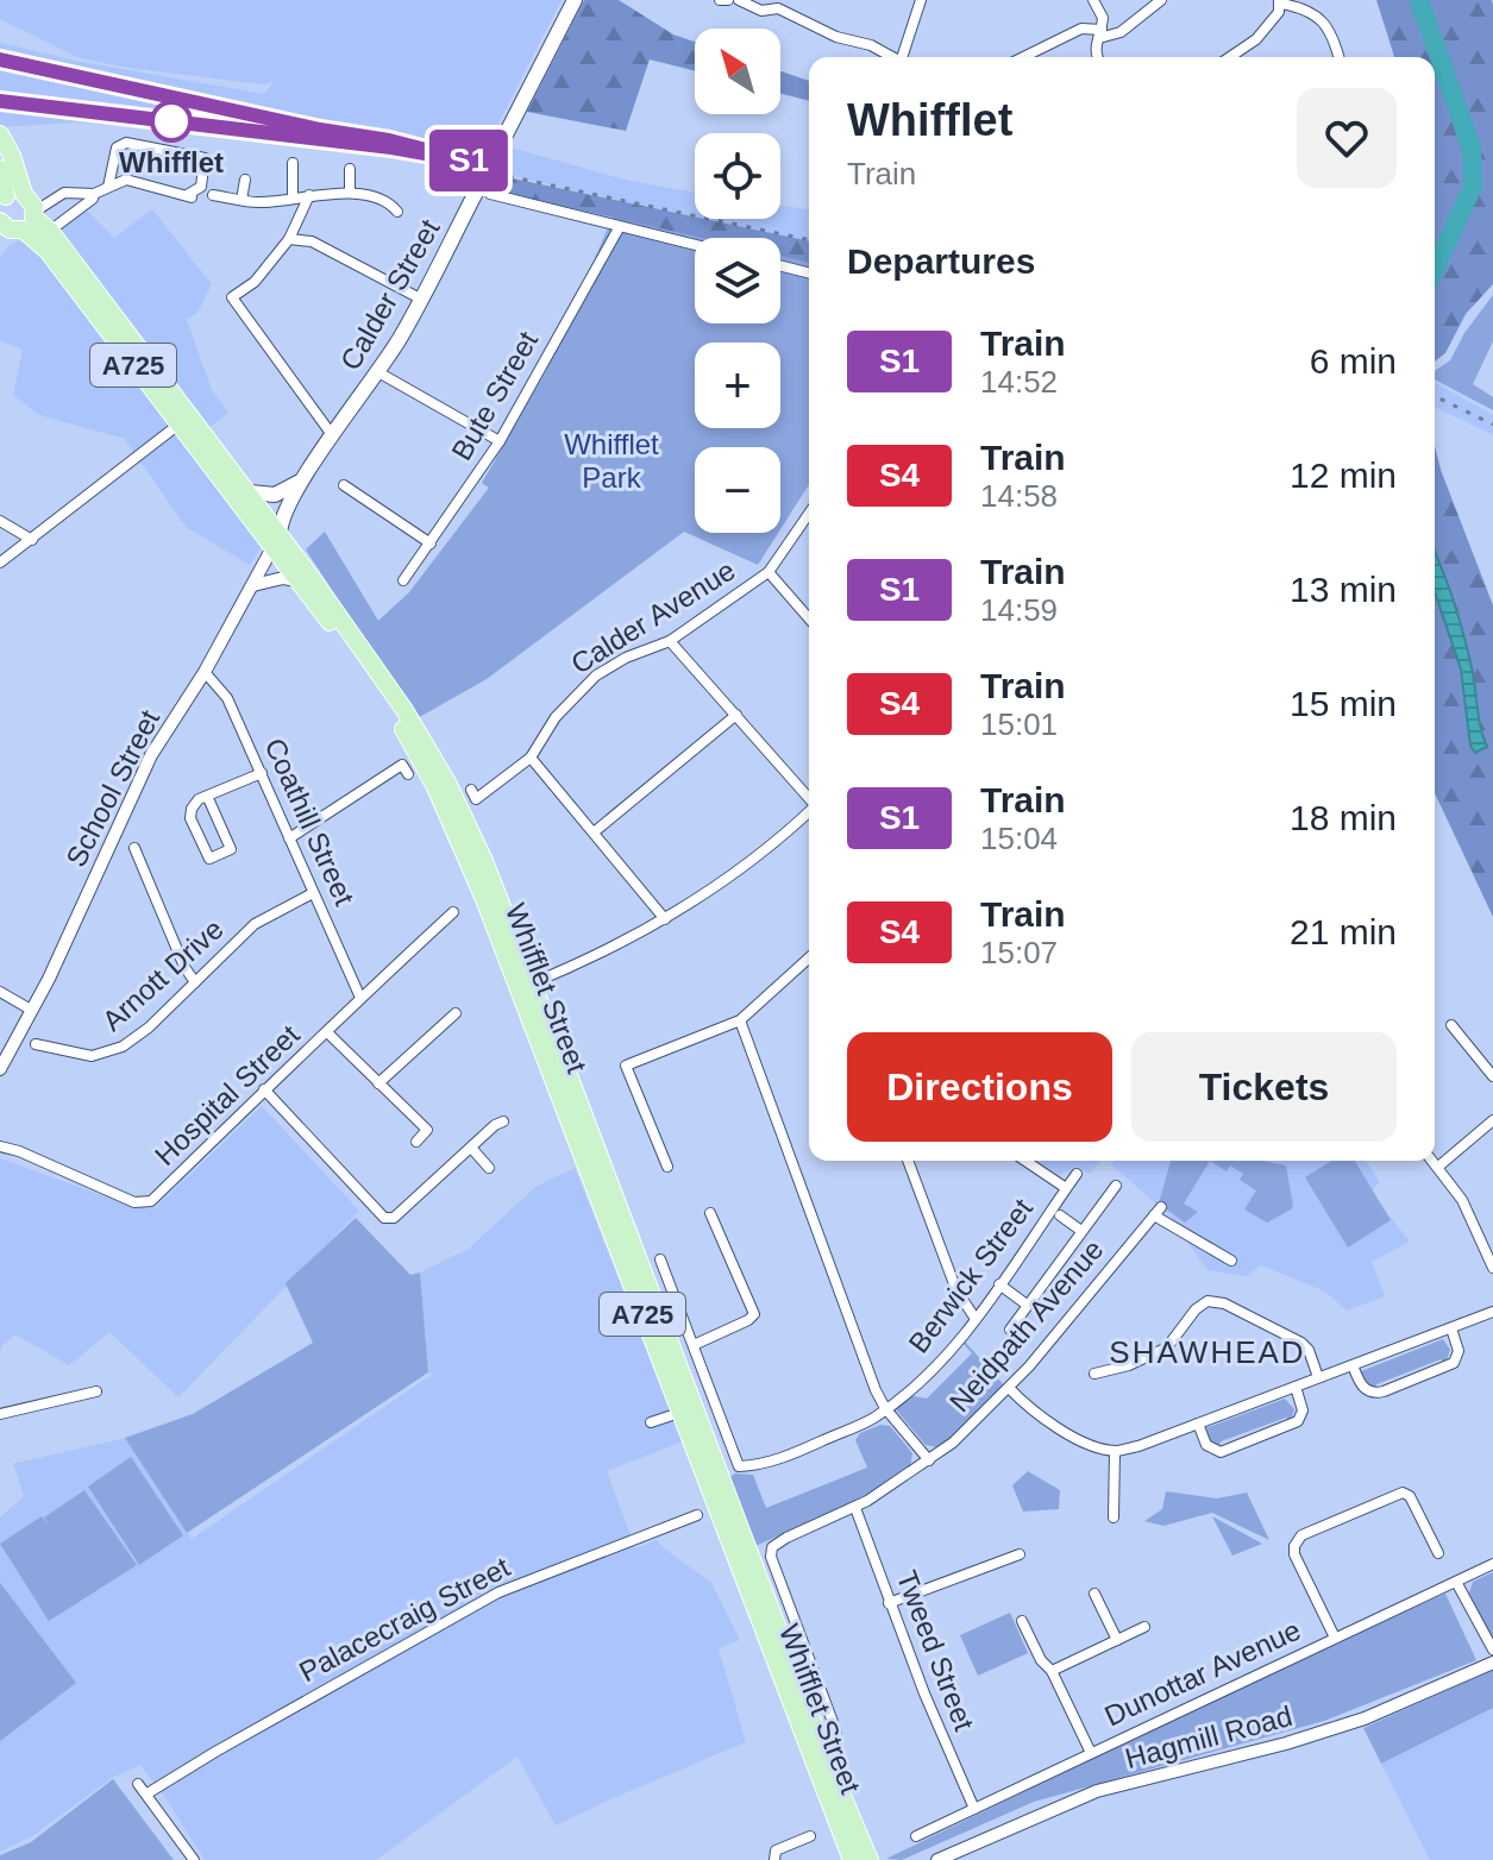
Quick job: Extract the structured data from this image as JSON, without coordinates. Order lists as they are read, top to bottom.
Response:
{
  "streets": {
    "main road": ["Calder Street", "A725", "Whifflet Street"],
    "street": [
      "Bute Street",
      "Calder Avenue",
      "School Street",
      "Coathill Street",
      "Arnott Drive",
      "Hospital Street",
      "Berwick Street",
      "Neidpath Avenue",
      "Palacecraig Street",
      "Tweed Street",
      "Dunottar Avenue",
      "Hagmill Road"
    ]
  },
  "crossings": [
    ["Calder Street", "School Street"],
    ["Calder Street", "Whifflet Street"],
    ["A725", "Whifflet Street"],
    ["School Street", "Coathill Street"],
    ["School Street", "Whifflet Street"],
    ["Coathill Street", "Arnott Drive"],
    ["Coathill Street", "Hospital Street"],
    ["Neidpath Avenue", "Tweed Street"],
    ["Tweed Street", "Dunottar Avenue"]
  ],
  "districts": ["SHAWHEAD"],
  "parks": ["Whifflet Park"],
  "places": ["Whifflet"],
  "north": "top left",
  "page": {
    "on_map": "S1",
    "map_buttons": ["+", "−"],
    "heading": [
      ["Whifflet", "Train"],
      "Departures"
    ],
    "list": [
      {
        "mark": "S1",
        "name": "Train",
        "note": "14:52",
        "value": "6 min"
      },
      {
        "mark": "S4",
        "name": "Train",
        "note": "14:58",
        "value": "12 min"
      },
      {
        "mark": "S1",
        "name": "Train",
        "note": "14:59",
        "value": "13 min"
      },
      {
        "mark": "S4",
        "name": "Train",
        "note": "15:01",
        "value": "15 min"
      },
      {
        "mark": "S1",
        "name": "Train",
        "note": "15:04",
        "value": "18 min"
      },
      {
        "mark": "S4",
        "name": "Train",
        "note": "15:07",
        "value": "21 min"
      }
    ],
    "buttons": ["Directions", "Tickets"]
  }
}
